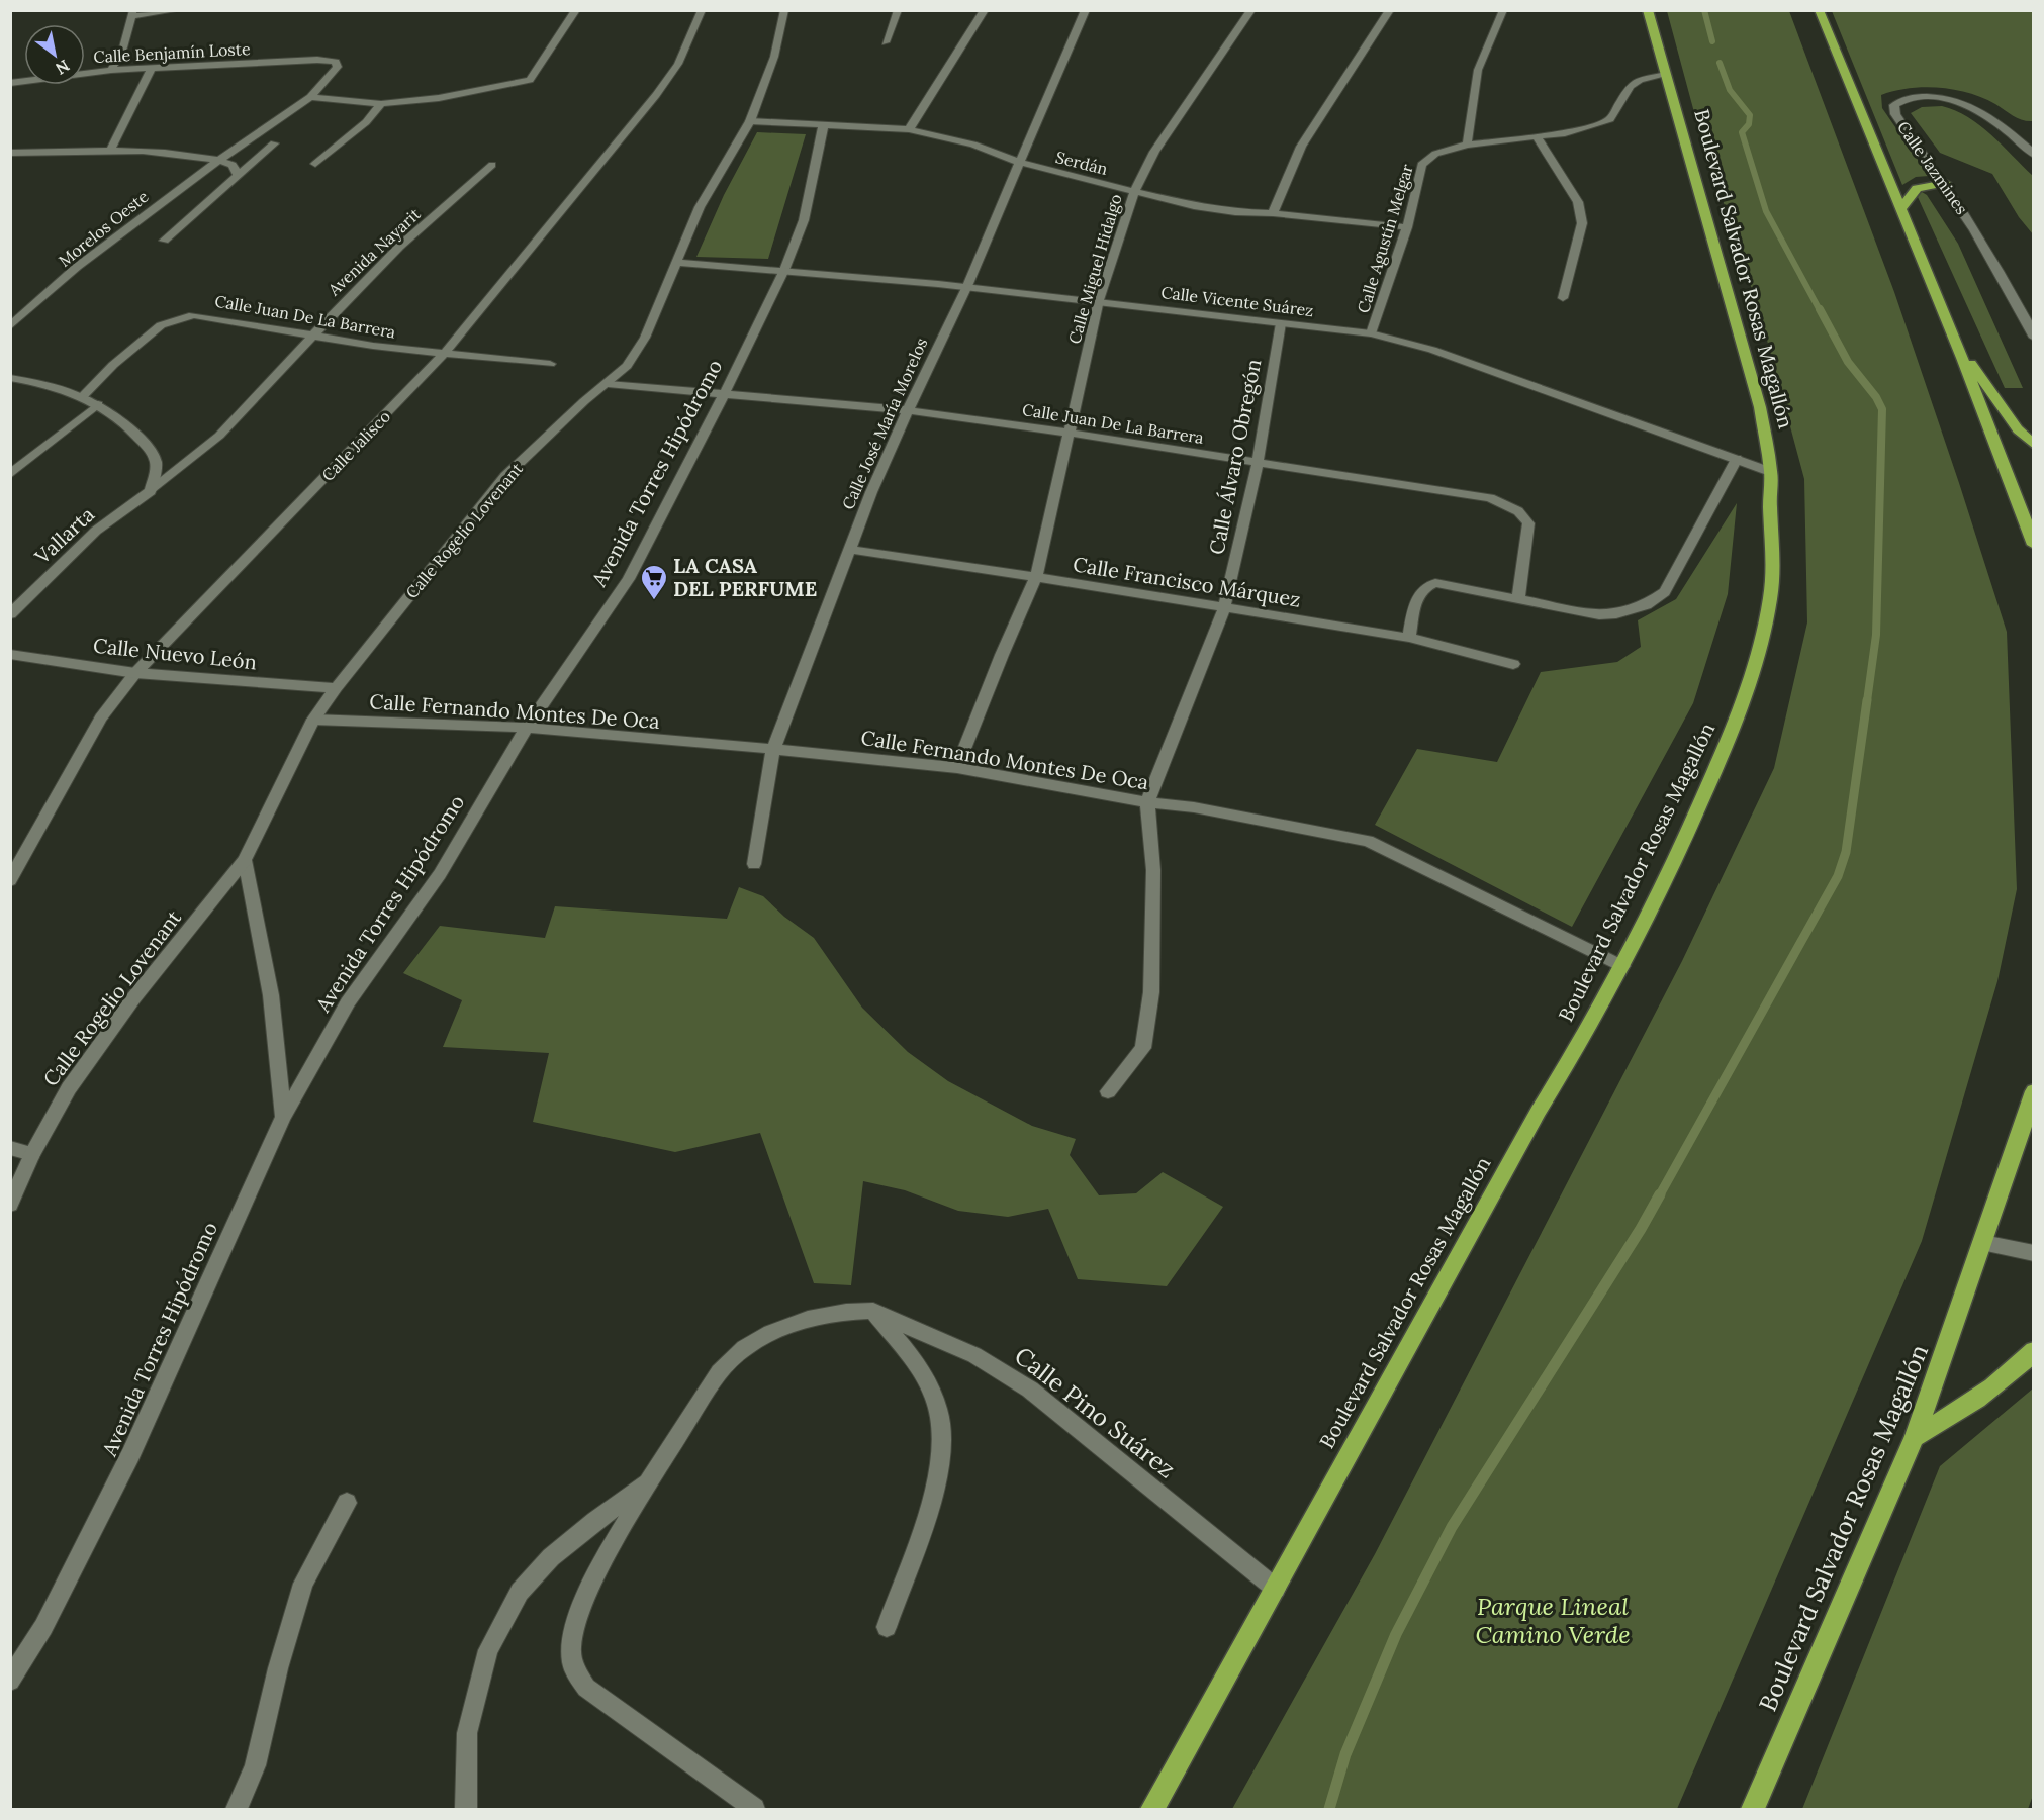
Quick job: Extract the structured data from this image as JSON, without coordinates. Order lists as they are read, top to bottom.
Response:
{
  "streets": {
    "highway": ["Boulevard Salvador Rosas Magallón"],
    "street": [
      "Calle Benjamín Loste",
      "Serdán",
      "Calle Jazmines",
      "Morelos Oeste",
      "Calle Agustín Melgar",
      "Avenida Nayarit",
      "Calle Miguel Hidalgo",
      "Calle Vicente Suárez",
      "Calle Juan De La Barrera",
      "Calle José María Morelos",
      "Calle Jalisco",
      "Calle Álvaro Obregón",
      "Avenida Torres Hipódromo",
      "Calle Rogelio Lovenant",
      "Vallarta",
      "Calle Francisco Márquez",
      "Calle Nuevo León",
      "Calle Fernando Montes De Oca",
      "Calle Pino Suárez"
    ]
  },
  "crossings": [
    ["Calle Benjamín Loste", "Morelos Oeste"],
    ["Serdán", "Calle Agustín Melgar"],
    ["Serdán", "Calle Miguel Hidalgo"],
    ["Serdán", "Calle José María Morelos"],
    ["Serdán", "Avenida Torres Hipódromo"],
    ["Serdán", "Calle Rogelio Lovenant"],
    ["Calle Agustín Melgar", "Calle Vicente Suárez"],
    ["Avenida Nayarit", "Calle Juan De La Barrera"],
    ["Avenida Nayarit", "Vallarta"],
    ["Calle Miguel Hidalgo", "Calle Vicente Suárez"],
    ["Calle Miguel Hidalgo", "Calle Juan De La Barrera"],
    ["Calle Miguel Hidalgo", "Calle Francisco Márquez"],
    ["Calle Miguel Hidalgo", "Calle Fernando Montes De Oca"],
    ["Boulevard Salvador Rosas Magallón", "Calle Vicente Suárez"],
    ["Boulevard Salvador Rosas Magallón", "Calle Fernando Montes De Oca"],
    ["Boulevard Salvador Rosas Magallón", "Calle Pino Suárez"],
    ["Calle Vicente Suárez", "Calle José María Morelos"],
    ["Calle Vicente Suárez", "Calle Álvaro Obregón"],
    ["Calle Vicente Suárez", "Avenida Torres Hipódromo"],
    ["Calle Vicente Suárez", "Calle Rogelio Lovenant"],
    ["Calle Juan De La Barrera", "Calle José María Morelos"],
    ["Calle Juan De La Barrera", "Calle Jalisco"],
    ["Calle Juan De La Barrera", "Calle Álvaro Obregón"],
    ["Calle Juan De La Barrera", "Avenida Torres Hipódromo"],
    ["Calle Juan De La Barrera", "Calle Rogelio Lovenant"],
    ["Calle José María Morelos", "Calle Francisco Márquez"],
    ["Calle José María Morelos", "Calle Fernando Montes De Oca"],
    ["Calle Jalisco", "Calle Nuevo León"],
    ["Calle Álvaro Obregón", "Calle Francisco Márquez"],
    ["Calle Álvaro Obregón", "Calle Fernando Montes De Oca"],
    ["Avenida Torres Hipódromo", "Calle Fernando Montes De Oca"],
    ["Calle Rogelio Lovenant", "Calle Nuevo León"],
    ["Calle Rogelio Lovenant", "Calle Fernando Montes De Oca"]
  ],
  "parks": ["Parque Lineal Camino Verde"],
  "places": {
    "supermarket": ["LA CASA DEL PERFUME"]
  },
  "north": "bottom right"
}
